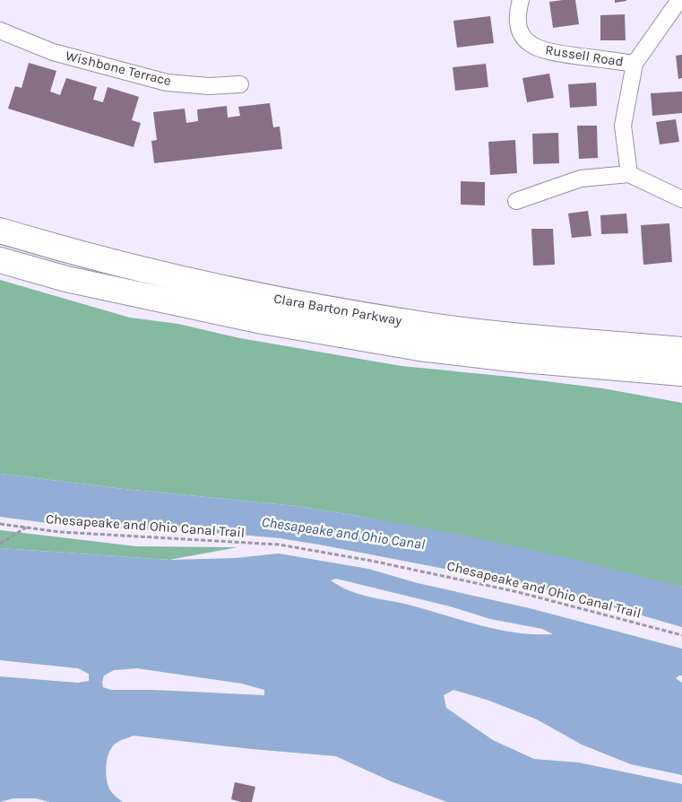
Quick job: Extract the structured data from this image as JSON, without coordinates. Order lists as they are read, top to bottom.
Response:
{
  "streets": {
    "main road": ["Clara Barton Parkway"],
    "street": ["Russell Road", "Wishbone Terrace"],
    "path": ["Chesapeake and Ohio Canal Trail"]
  },
  "water": ["Chesapeake and Ohio Canal"]
}
